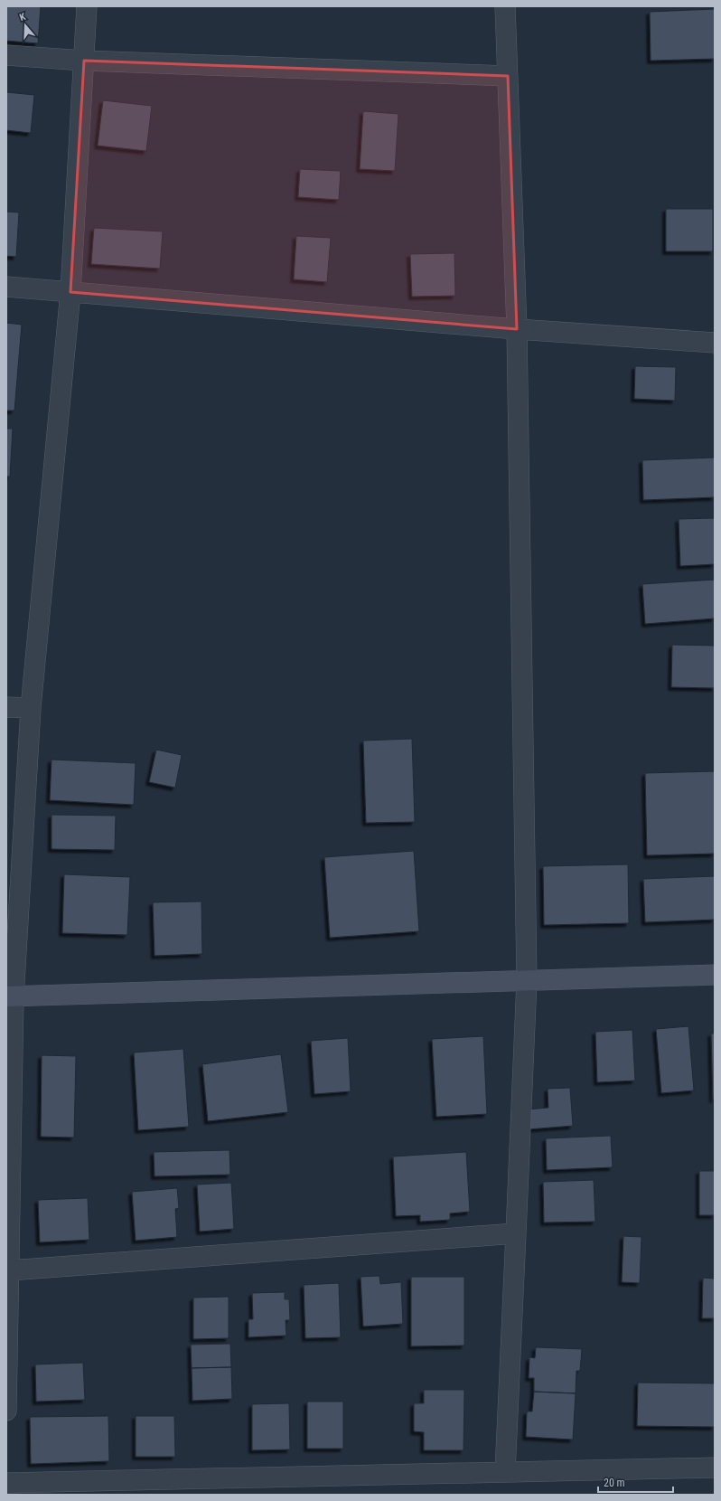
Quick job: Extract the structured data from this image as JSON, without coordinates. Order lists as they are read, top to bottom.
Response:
{
  "scale_bar": "20 m",
  "north": "top"
}
